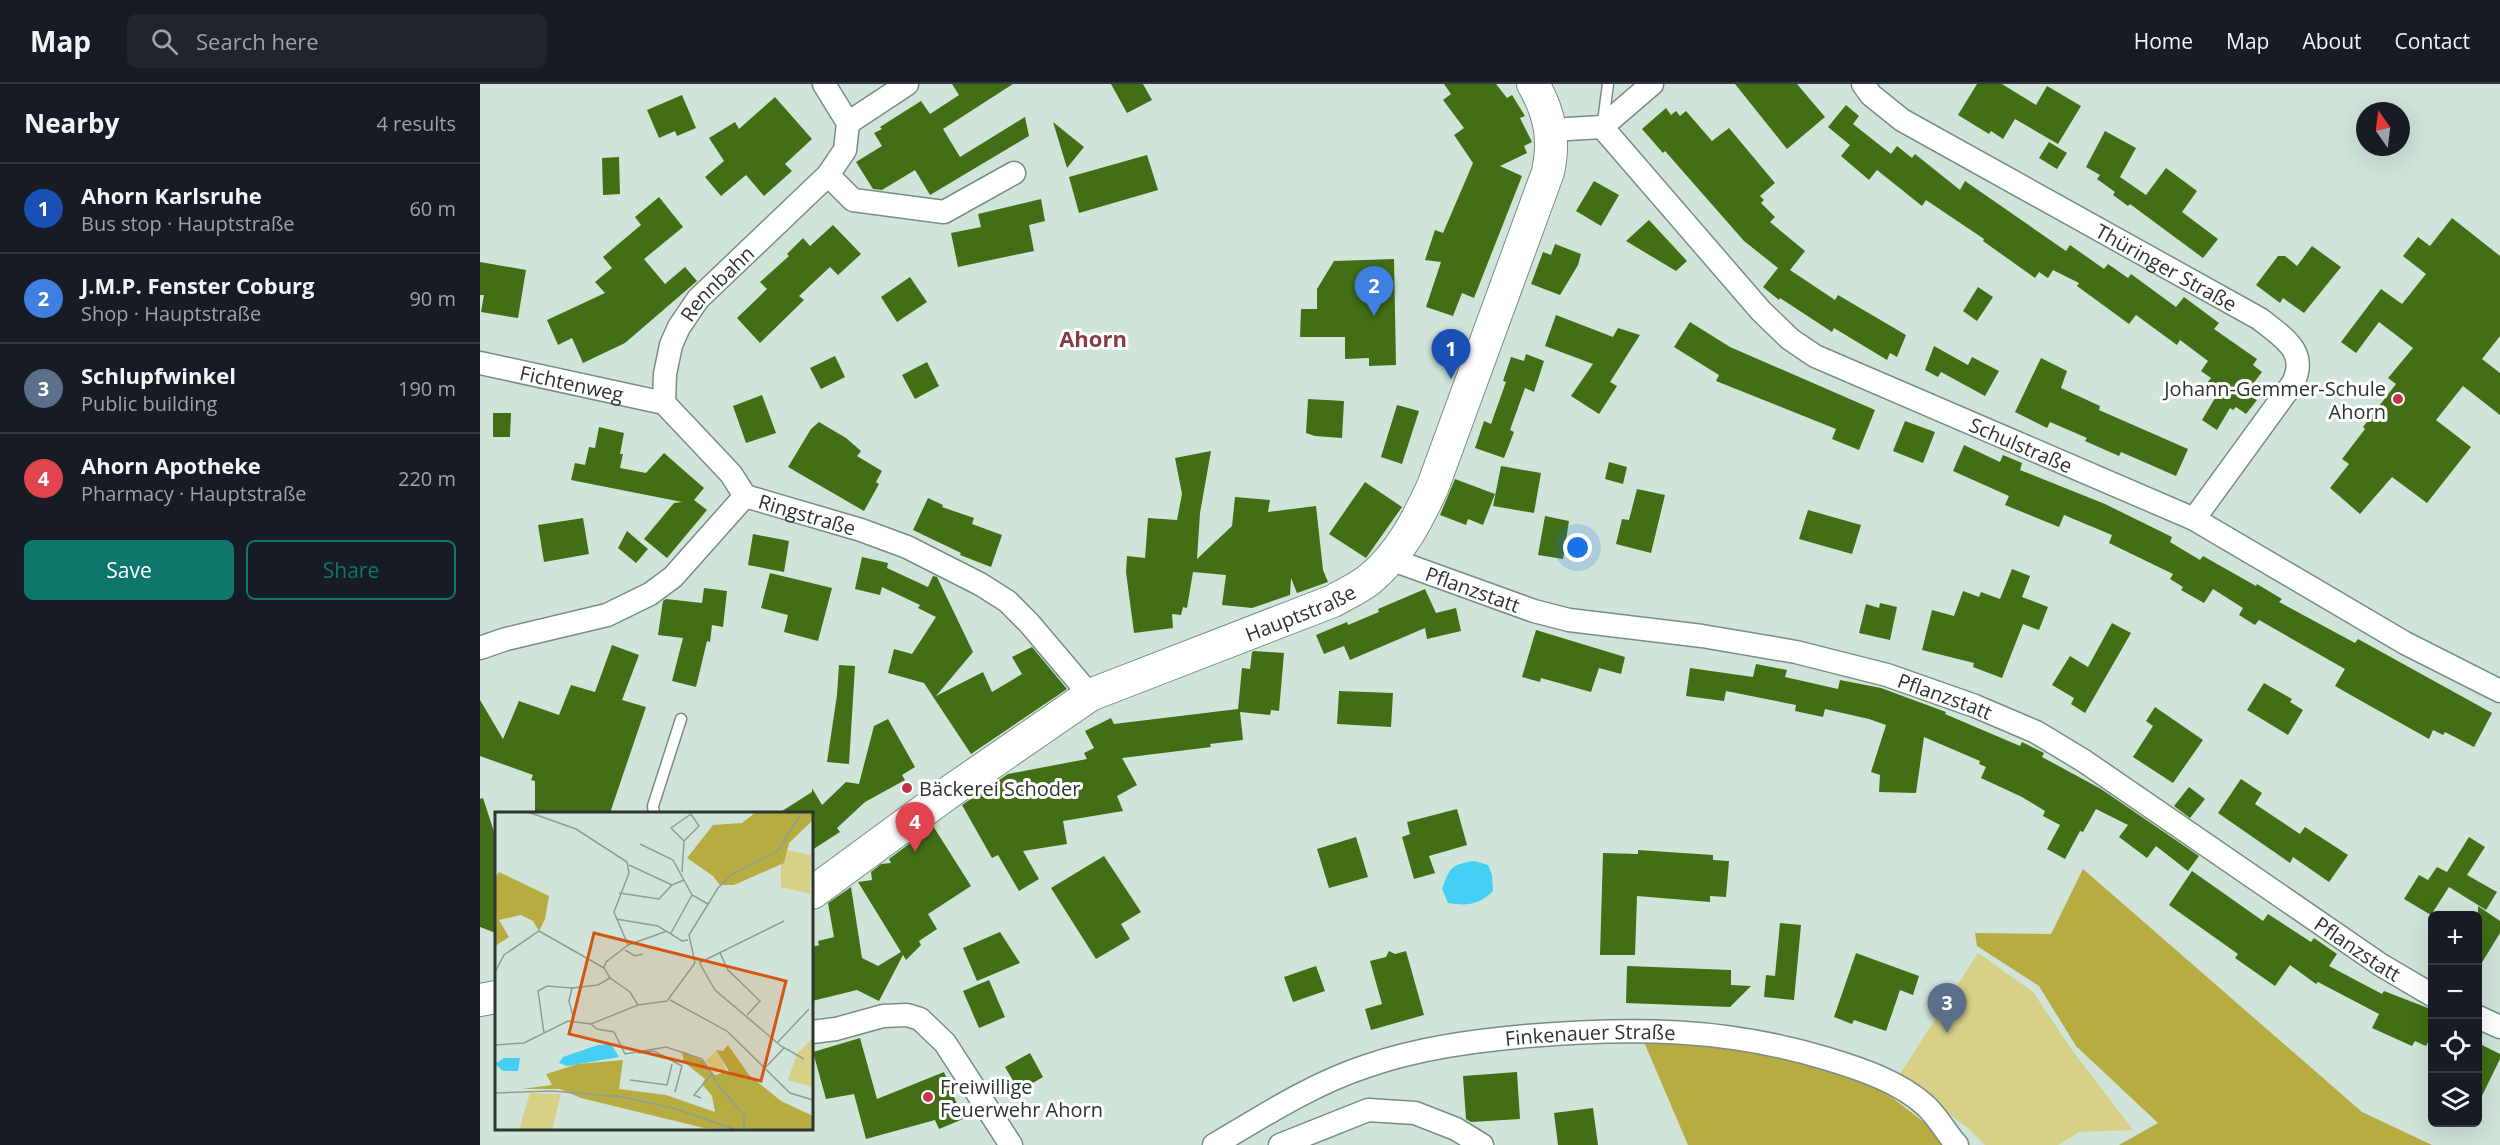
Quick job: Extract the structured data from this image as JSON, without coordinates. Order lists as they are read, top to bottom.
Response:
{
  "streets": {
    "street": [
      "Thüringer Straße",
      "Rennbahn",
      "Fichtenweg",
      "Schulstraße",
      "Ringstraße",
      "Pflanzstatt",
      "Hauptstraße",
      "Finkenauer Straße"
    ]
  },
  "crossings": [
    ["Thüringer Straße", "Schulstraße"],
    ["Rennbahn", "Fichtenweg"],
    ["Ringstraße", "Hauptstraße"],
    ["Pflanzstatt", "Hauptstraße"]
  ],
  "districts": ["Ahorn"],
  "places": ["Johann-Gemmer-Schule Ahorn", "Bäckerei Schoder", "Freiwillige Feuerwehr Ahorn"],
  "north": "top",
  "page": {
    "header": "Map",
    "search": "Search here",
    "nav": [
      "Home",
      "Map",
      "About",
      "Contact"
    ],
    "heading": ["Nearby", "4 results"],
    "list": [
      {
        "mark": "1",
        "name": "Ahorn Karlsruhe",
        "note": "Bus stop · Hauptstraße",
        "value": "60 m"
      },
      {
        "mark": "2",
        "name": "J.M.P. Fenster Coburg",
        "note": "Shop · Hauptstraße",
        "value": "90 m"
      },
      {
        "mark": "3",
        "name": "Schlupfwinkel",
        "note": "Public building",
        "value": "190 m"
      },
      {
        "mark": "4",
        "name": "Ahorn Apotheke",
        "note": "Pharmacy · Hauptstraße",
        "value": "220 m"
      }
    ],
    "pins": [
      "2",
      "1",
      "4",
      "3"
    ],
    "buttons": ["Save", "Share"],
    "map_buttons": ["+", "−"]
  }
}
